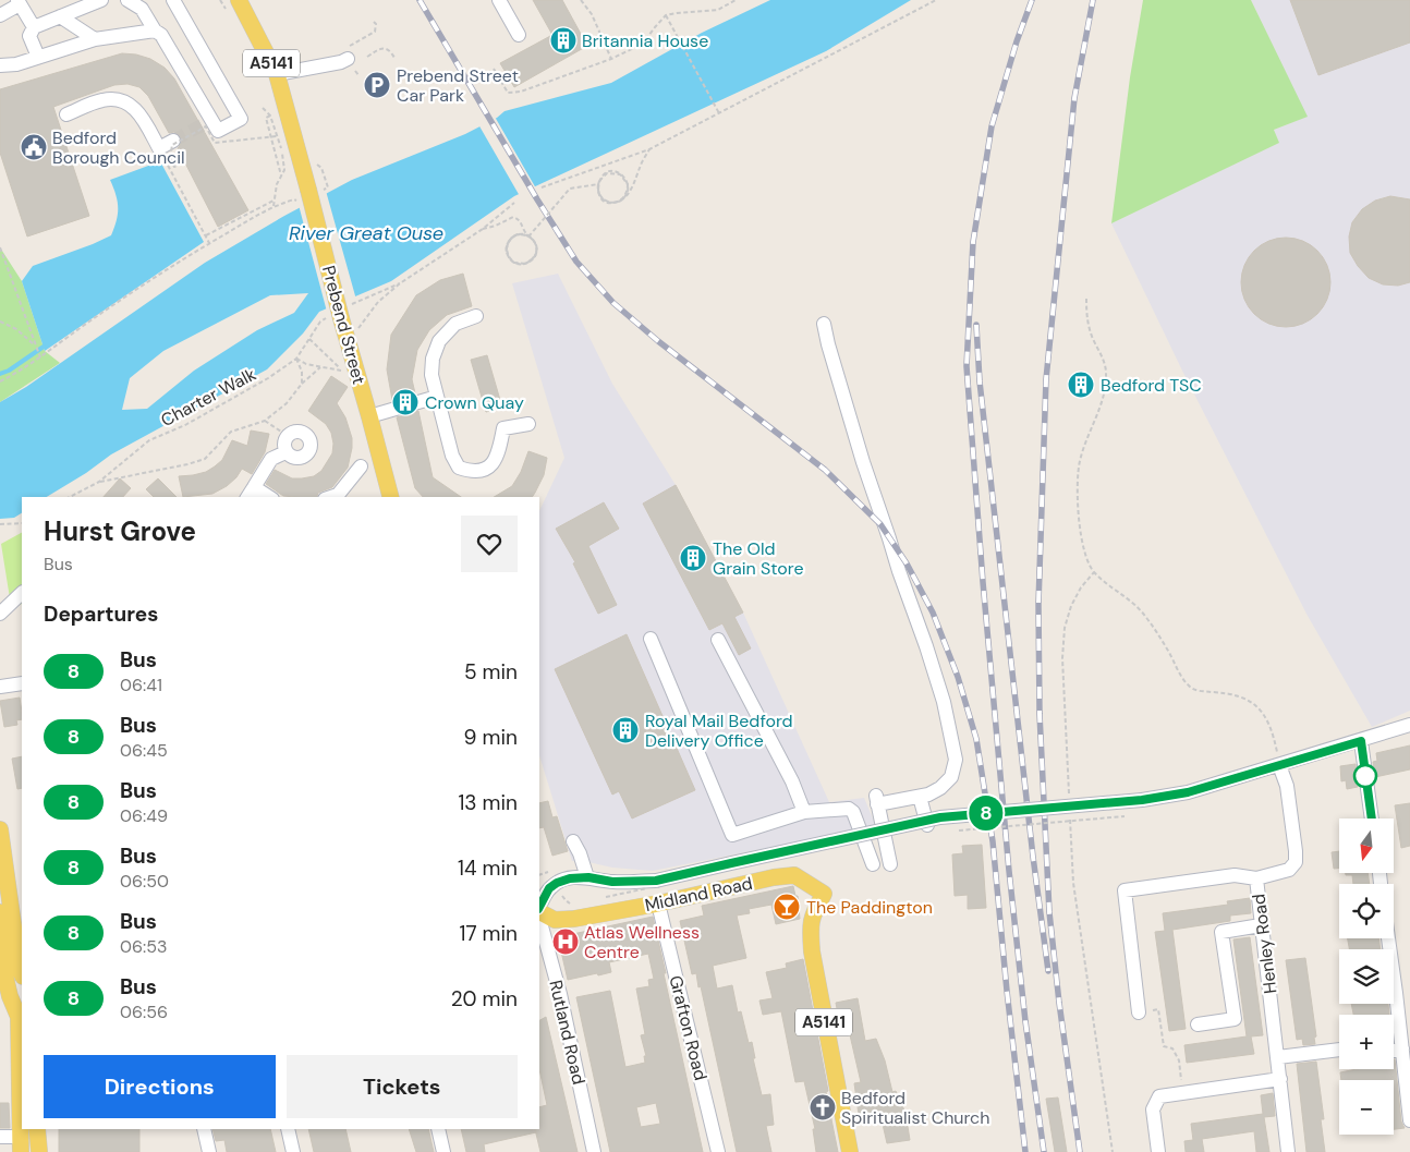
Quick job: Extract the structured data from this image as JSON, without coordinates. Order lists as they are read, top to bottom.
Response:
{
  "streets": {
    "main road": ["A5141", "Prebend Street", "Midland Road"],
    "street": ["Henley Road", "Grafton Road", "Rutland Road"],
    "path": ["Charter Walk"]
  },
  "crossings": [
    ["Midland Road", "Grafton Road"]
  ],
  "water": ["River Great Ouse"],
  "places": {
    "building": [
      "Britannia House",
      "Bedford TSC",
      "Crown Quay",
      "The Old Grain Store",
      "Royal Mail Bedford Delivery Office"
    ],
    "parking": ["Prebend Street Car Park"],
    "public building": ["Bedford Borough Council"],
    "bar": ["The Paddington"],
    "hospital": ["Atlas Wellness Centre"],
    "church": ["Bedford Spiritualist Church"]
  },
  "lines": ["bus line 8"],
  "north": "bottom",
  "page": {
    "on_map": "8",
    "heading": [
      ["Hurst Grove", "Bus"],
      "Departures"
    ],
    "list": [
      {
        "mark": "8",
        "name": "Bus",
        "note": "06:41",
        "value": "5 min"
      },
      {
        "mark": "8",
        "name": "Bus",
        "note": "06:45",
        "value": "9 min"
      },
      {
        "mark": "8",
        "name": "Bus",
        "note": "06:49",
        "value": "13 min"
      },
      {
        "mark": "8",
        "name": "Bus",
        "note": "06:50",
        "value": "14 min"
      },
      {
        "mark": "8",
        "name": "Bus",
        "note": "06:53",
        "value": "17 min"
      },
      {
        "mark": "8",
        "name": "Bus",
        "note": "06:56",
        "value": "20 min"
      }
    ],
    "map_buttons": ["+", "−"],
    "buttons": ["Directions", "Tickets"]
  }
}
